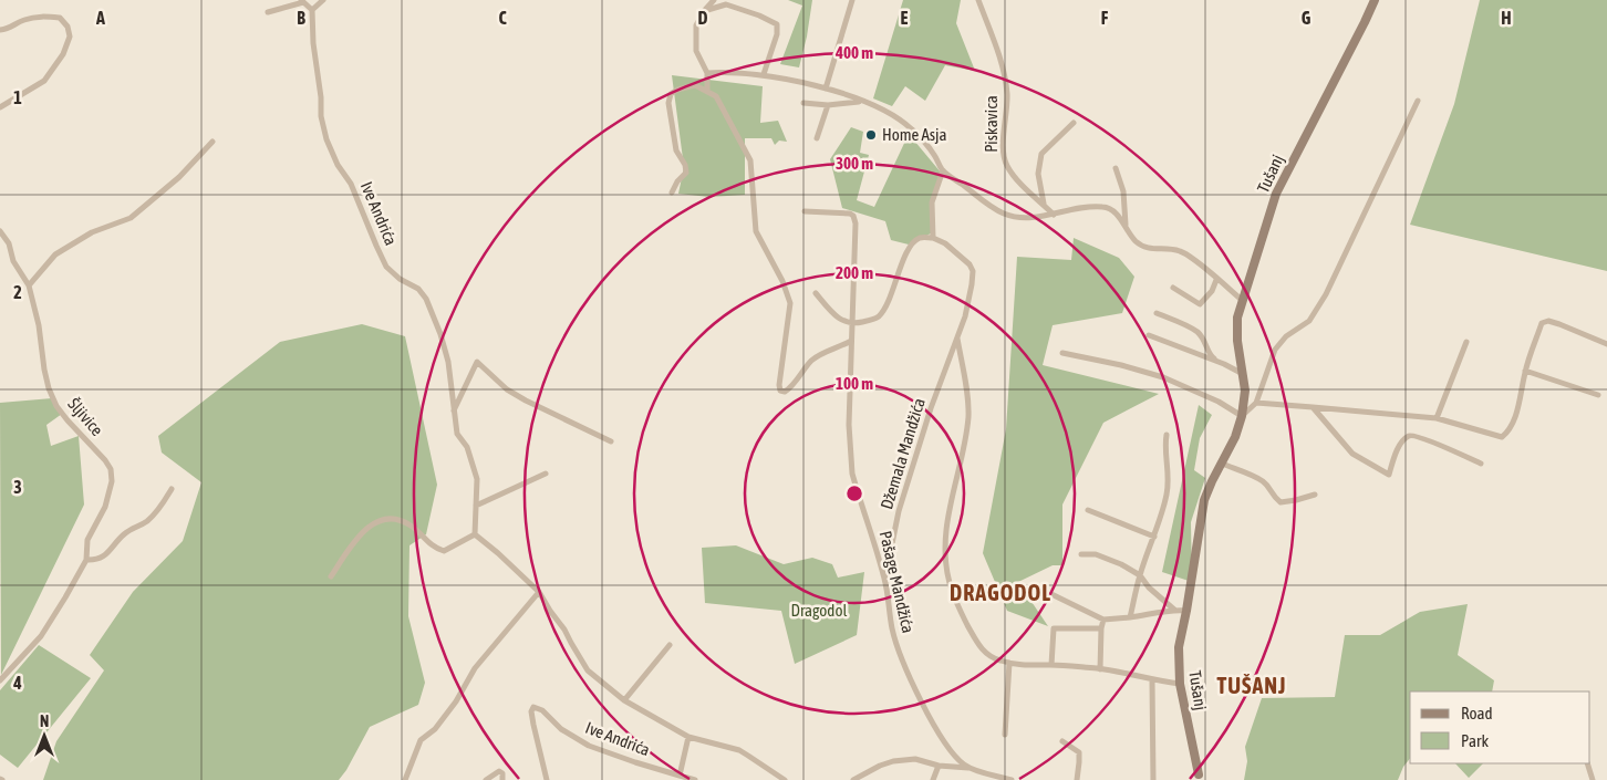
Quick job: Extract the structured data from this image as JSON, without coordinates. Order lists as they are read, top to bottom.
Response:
{
  "streets": {
    "street": [
      "Piskavica",
      "Tušanj",
      "Ive Andrića",
      "Šljivice",
      "Džemala Mandžića",
      "Pašage Mandžića"
    ]
  },
  "crossings": [
    ["Džemala Mandžića", "Pašage Mandžića"]
  ],
  "districts": ["DRAGODOL", "TUŠANJ"],
  "parks": ["Dragodol"],
  "places": ["Home Asja"],
  "legend": ["Road", "Park"],
  "north": "top",
  "grid": {
    "columns": [
      "A",
      "B",
      "C",
      "D",
      "E",
      "F",
      "G",
      "H"
    ],
    "rows": [
      "1",
      "2",
      "3",
      "4"
    ]
  },
  "rings": [
    "400 m",
    "300 m",
    "200 m",
    "100 m"
  ]
}
